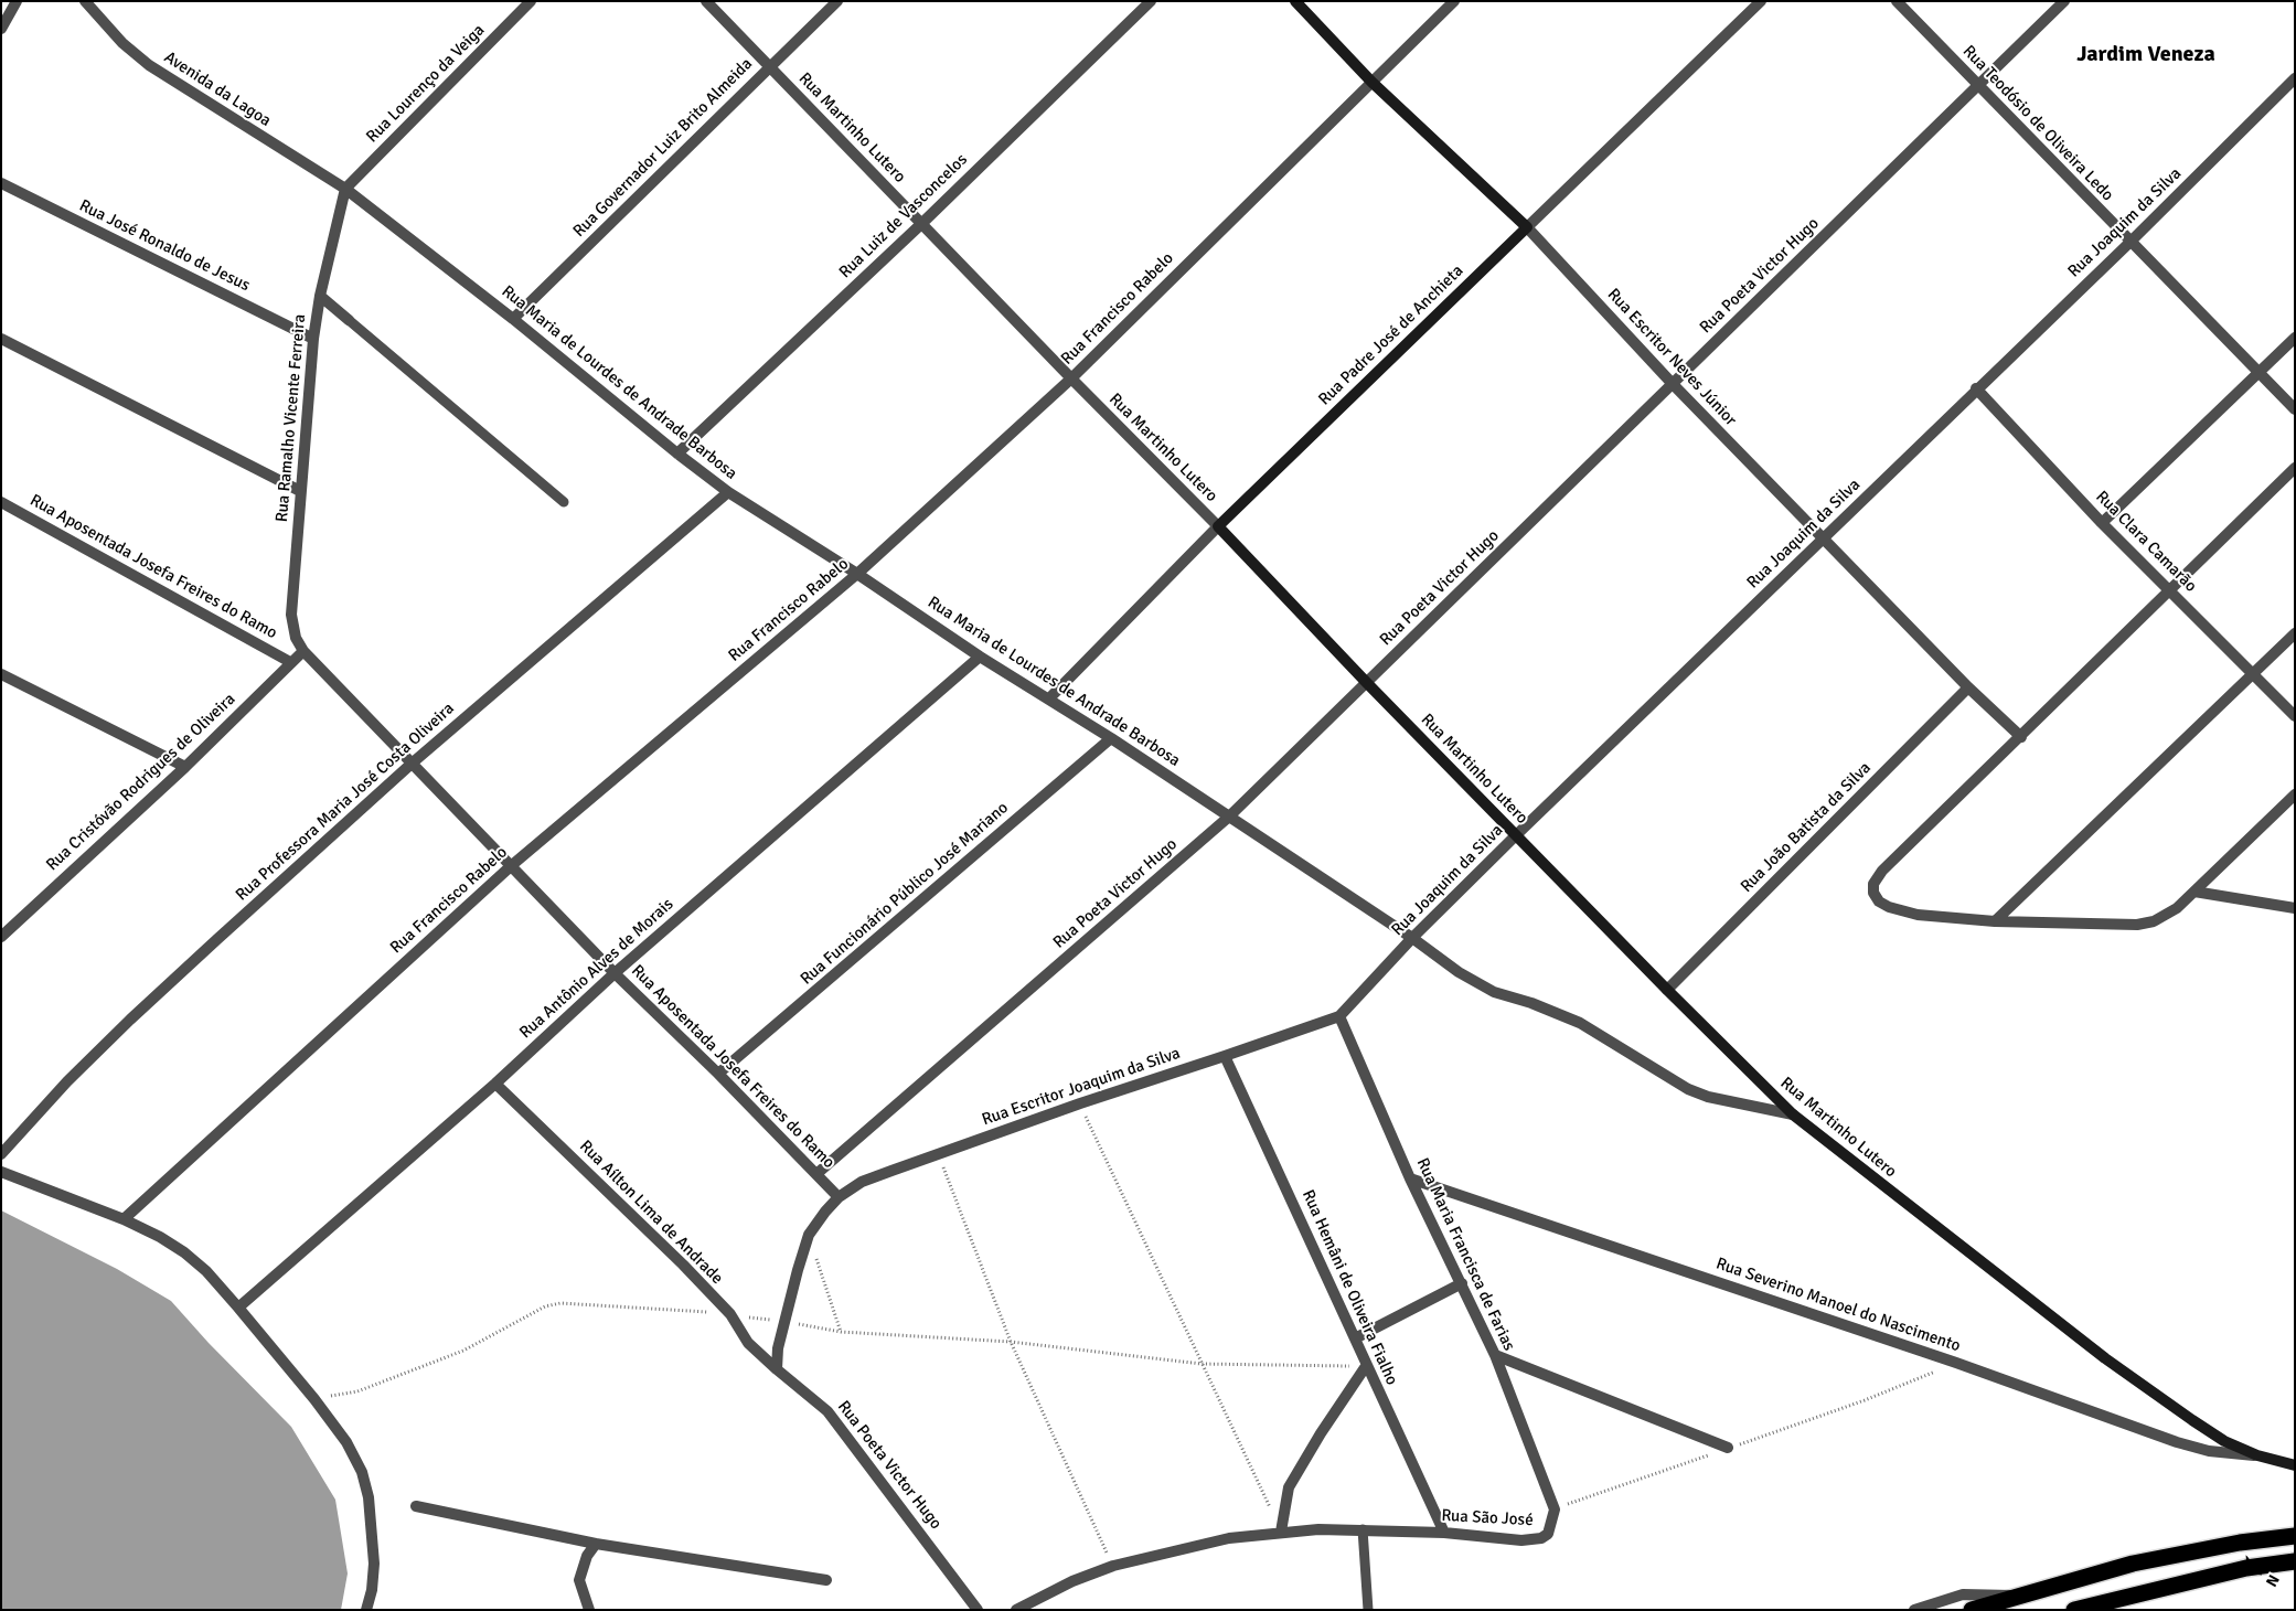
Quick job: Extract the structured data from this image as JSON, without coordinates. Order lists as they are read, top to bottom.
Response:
{
  "streets": {
    "street": [
      "Rua Lourenço da Veiga",
      "Avenida da Lagoa",
      "Rua Teodósio de Oliveira Ledo",
      "Rua Martinho Lutero",
      "Rua Governador Luiz Brito Almeida",
      "Rua Luiz de Vasconcelos",
      "Rua Joaquim da Silva",
      "Rua José Ronaldo de Jesus",
      "Rua Poeta Victor Hugo",
      "Rua Francisco Rabelo",
      "Rua Padre José de Anchieta",
      "Rua Escritor Neves Júnior",
      "Rua Maria de Lourdes de Andrade Barbosa",
      "Rua Ramalho Vicente Ferreira",
      "Rua Clara Camarão",
      "Rua Aposentada Josefa Freires do Ramo",
      "Rua Cristóvão Rodrigues de Oliveira",
      "Rua Professora Maria José Costa Oliveira",
      "Rua João Batista da Silva",
      "Rua Funcionário Público José Mariano",
      "Rua Antônio Alves de Morais",
      "Rua Escritor Joaquim da Silva",
      "Rua Aílton Lima de Andrade",
      "Rua Maria Francisca de Farias",
      "Rua Hemâni de Oliveira Fialho",
      "Rua Severino Manoel do Nascimento",
      "Rua São José"
    ]
  },
  "crossings": [
    ["Rua Lourenço da Veiga", "Avenida da Lagoa"],
    ["Rua Lourenço da Veiga", "Rua Maria de Lourdes de Andrade Barbosa"],
    ["Rua Lourenço da Veiga", "Rua Ramalho Vicente Ferreira"],
    ["Avenida da Lagoa", "Rua Maria de Lourdes de Andrade Barbosa"],
    ["Avenida da Lagoa", "Rua Ramalho Vicente Ferreira"],
    ["Rua Teodósio de Oliveira Ledo", "Rua Joaquim da Silva"],
    ["Rua Teodósio de Oliveira Ledo", "Rua Poeta Victor Hugo"],
    ["Rua Martinho Lutero", "Rua Governador Luiz Brito Almeida"],
    ["Rua Martinho Lutero", "Rua Luiz de Vasconcelos"],
    ["Rua Martinho Lutero", "Rua Joaquim da Silva"],
    ["Rua Martinho Lutero", "Rua Poeta Victor Hugo"],
    ["Rua Martinho Lutero", "Rua Francisco Rabelo"],
    ["Rua Martinho Lutero", "Rua Padre José de Anchieta"],
    ["Rua Martinho Lutero", "Rua Maria de Lourdes de Andrade Barbosa"],
    ["Rua Martinho Lutero", "Rua João Batista da Silva"],
    ["Rua Martinho Lutero", "Rua Severino Manoel do Nascimento"],
    ["Rua Governador Luiz Brito Almeida", "Rua Maria de Lourdes de Andrade Barbosa"],
    ["Rua Luiz de Vasconcelos", "Rua Maria de Lourdes de Andrade Barbosa"],
    ["Rua Joaquim da Silva", "Rua Escritor Neves Júnior"],
    ["Rua Joaquim da Silva", "Rua Maria de Lourdes de Andrade Barbosa"],
    ["Rua Joaquim da Silva", "Rua Clara Camarão"],
    ["Rua Joaquim da Silva", "Rua Escritor Joaquim da Silva"],
    ["Rua Joaquim da Silva", "Rua Maria Francisca de Farias"],
    ["Rua José Ronaldo de Jesus", "Rua Ramalho Vicente Ferreira"],
    ["Rua Poeta Victor Hugo", "Rua Escritor Neves Júnior"],
    ["Rua Poeta Victor Hugo", "Rua Maria de Lourdes de Andrade Barbosa"],
    ["Rua Poeta Victor Hugo", "Rua Aposentada Josefa Freires do Ramo"],
    ["Rua Poeta Victor Hugo", "Rua Aílton Lima de Andrade"],
    ["Rua Francisco Rabelo", "Rua Escritor Neves Júnior"],
    ["Rua Francisco Rabelo", "Rua Maria de Lourdes de Andrade Barbosa"],
    ["Rua Francisco Rabelo", "Rua Aposentada Josefa Freires do Ramo"],
    ["Rua Padre José de Anchieta", "Rua Escritor Neves Júnior"],
    ["Rua Padre José de Anchieta", "Rua Maria de Lourdes de Andrade Barbosa"],
    ["Rua Escritor Neves Júnior", "Rua João Batista da Silva"],
    ["Rua Maria de Lourdes de Andrade Barbosa", "Rua Ramalho Vicente Ferreira"],
    ["Rua Maria de Lourdes de Andrade Barbosa", "Rua Professora Maria José Costa Oliveira"],
    ["Rua Maria de Lourdes de Andrade Barbosa", "Rua Funcionário Público José Mariano"],
    ["Rua Maria de Lourdes de Andrade Barbosa", "Rua Antônio Alves de Morais"],
    ["Rua Ramalho Vicente Ferreira", "Rua Aposentada Josefa Freires do Ramo"],
    ["Rua Ramalho Vicente Ferreira", "Rua Cristóvão Rodrigues de Oliveira"],
    ["Rua Aposentada Josefa Freires do Ramo", "Rua Cristóvão Rodrigues de Oliveira"],
    ["Rua Aposentada Josefa Freires do Ramo", "Rua Professora Maria José Costa Oliveira"],
    ["Rua Aposentada Josefa Freires do Ramo", "Rua Funcionário Público José Mariano"],
    ["Rua Aposentada Josefa Freires do Ramo", "Rua Antônio Alves de Morais"],
    ["Rua Aposentada Josefa Freires do Ramo", "Rua Escritor Joaquim da Silva"],
    ["Rua Antônio Alves de Morais", "Rua Aílton Lima de Andrade"],
    ["Rua Escritor Joaquim da Silva", "Rua Maria Francisca de Farias"],
    ["Rua Escritor Joaquim da Silva", "Rua Hemâni de Oliveira Fialho"],
    ["Rua Maria Francisca de Farias", "Rua Severino Manoel do Nascimento"],
    ["Rua Maria Francisca de Farias", "Rua São José"],
    ["Rua Hemâni de Oliveira Fialho", "Rua São José"],
    ["Rua Severino Manoel do Nascimento", "Rua São José"]
  ],
  "districts": ["Jardim Veneza"],
  "north": "bottom right"
}
